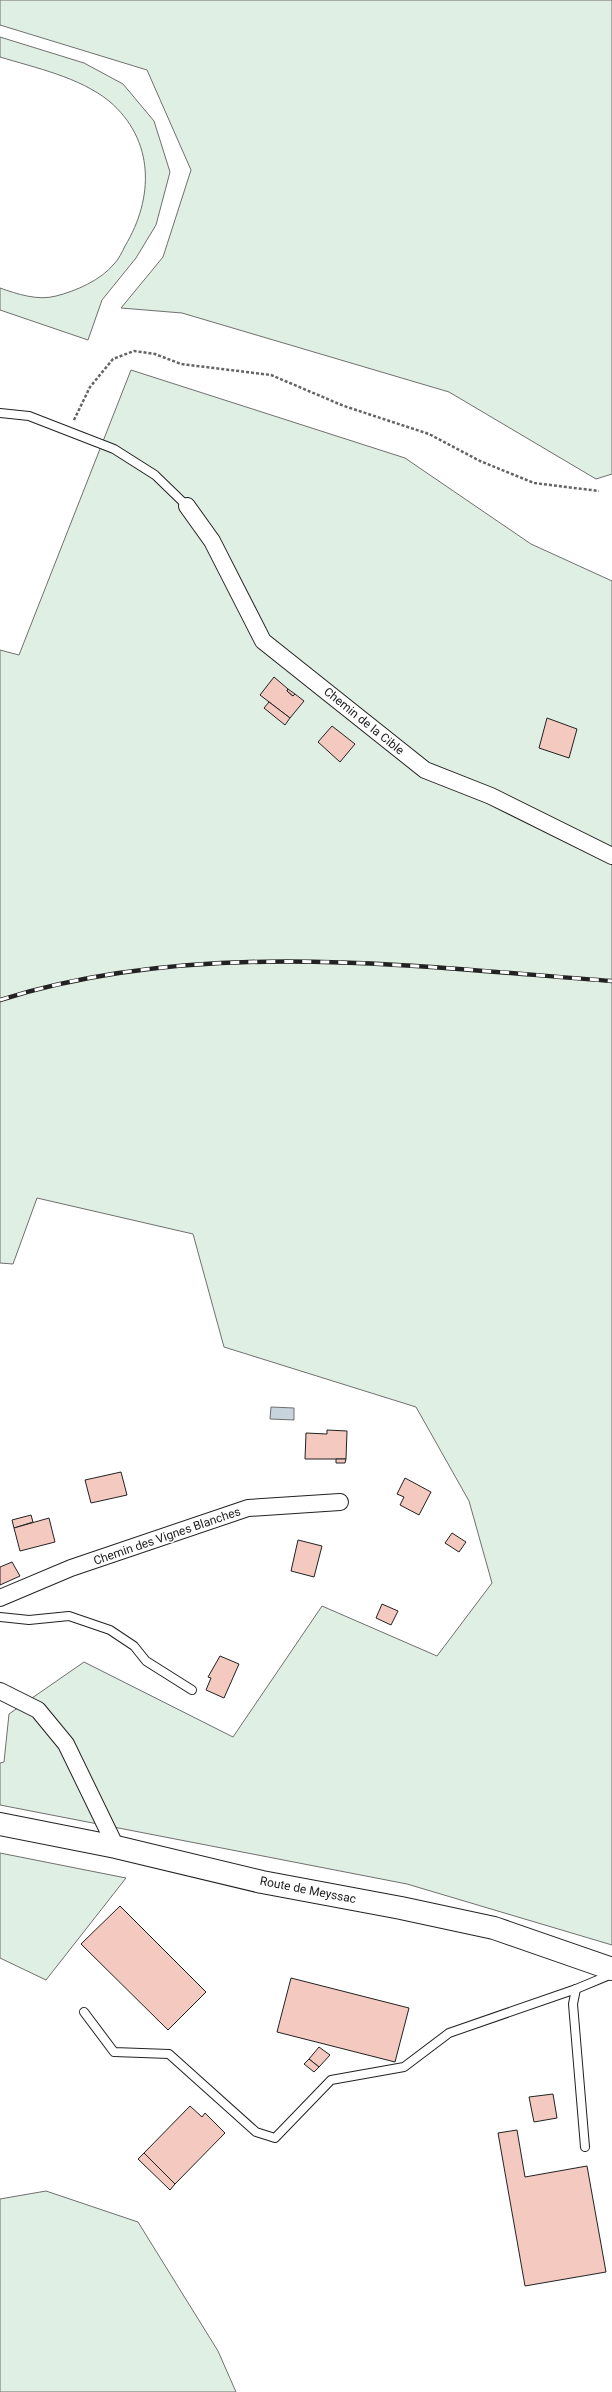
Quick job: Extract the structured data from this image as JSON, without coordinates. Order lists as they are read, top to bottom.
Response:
{
  "streets": {
    "main road": ["Route de Meyssac"],
    "street": ["Chemin de la Cible", "Chemin des Vignes Blanches"]
  }
}
